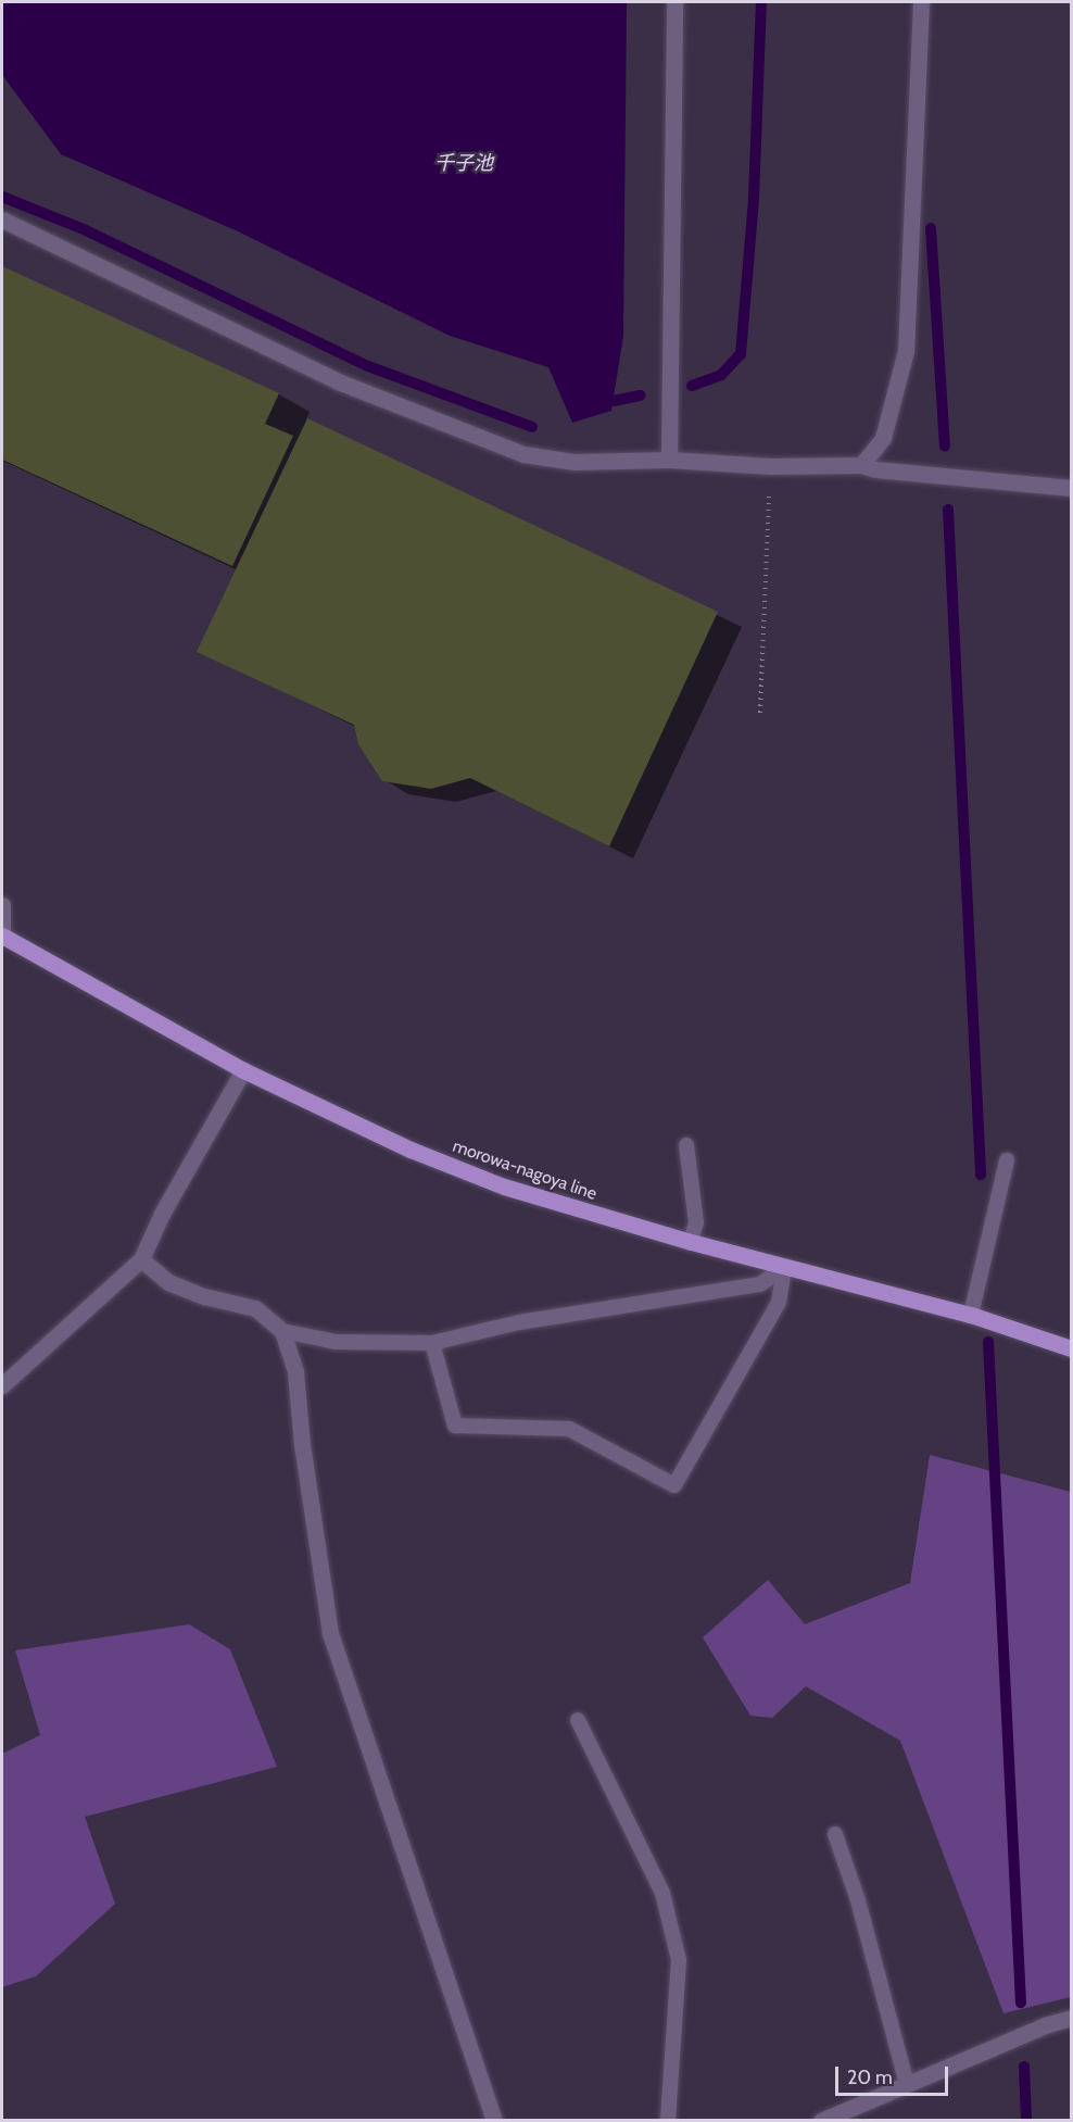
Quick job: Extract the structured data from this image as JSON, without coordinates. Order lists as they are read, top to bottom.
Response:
{
  "streets": {
    "main road": ["morowa-nagoya line"]
  },
  "water": ["千子池"],
  "scale_bar": "20 m"
}
